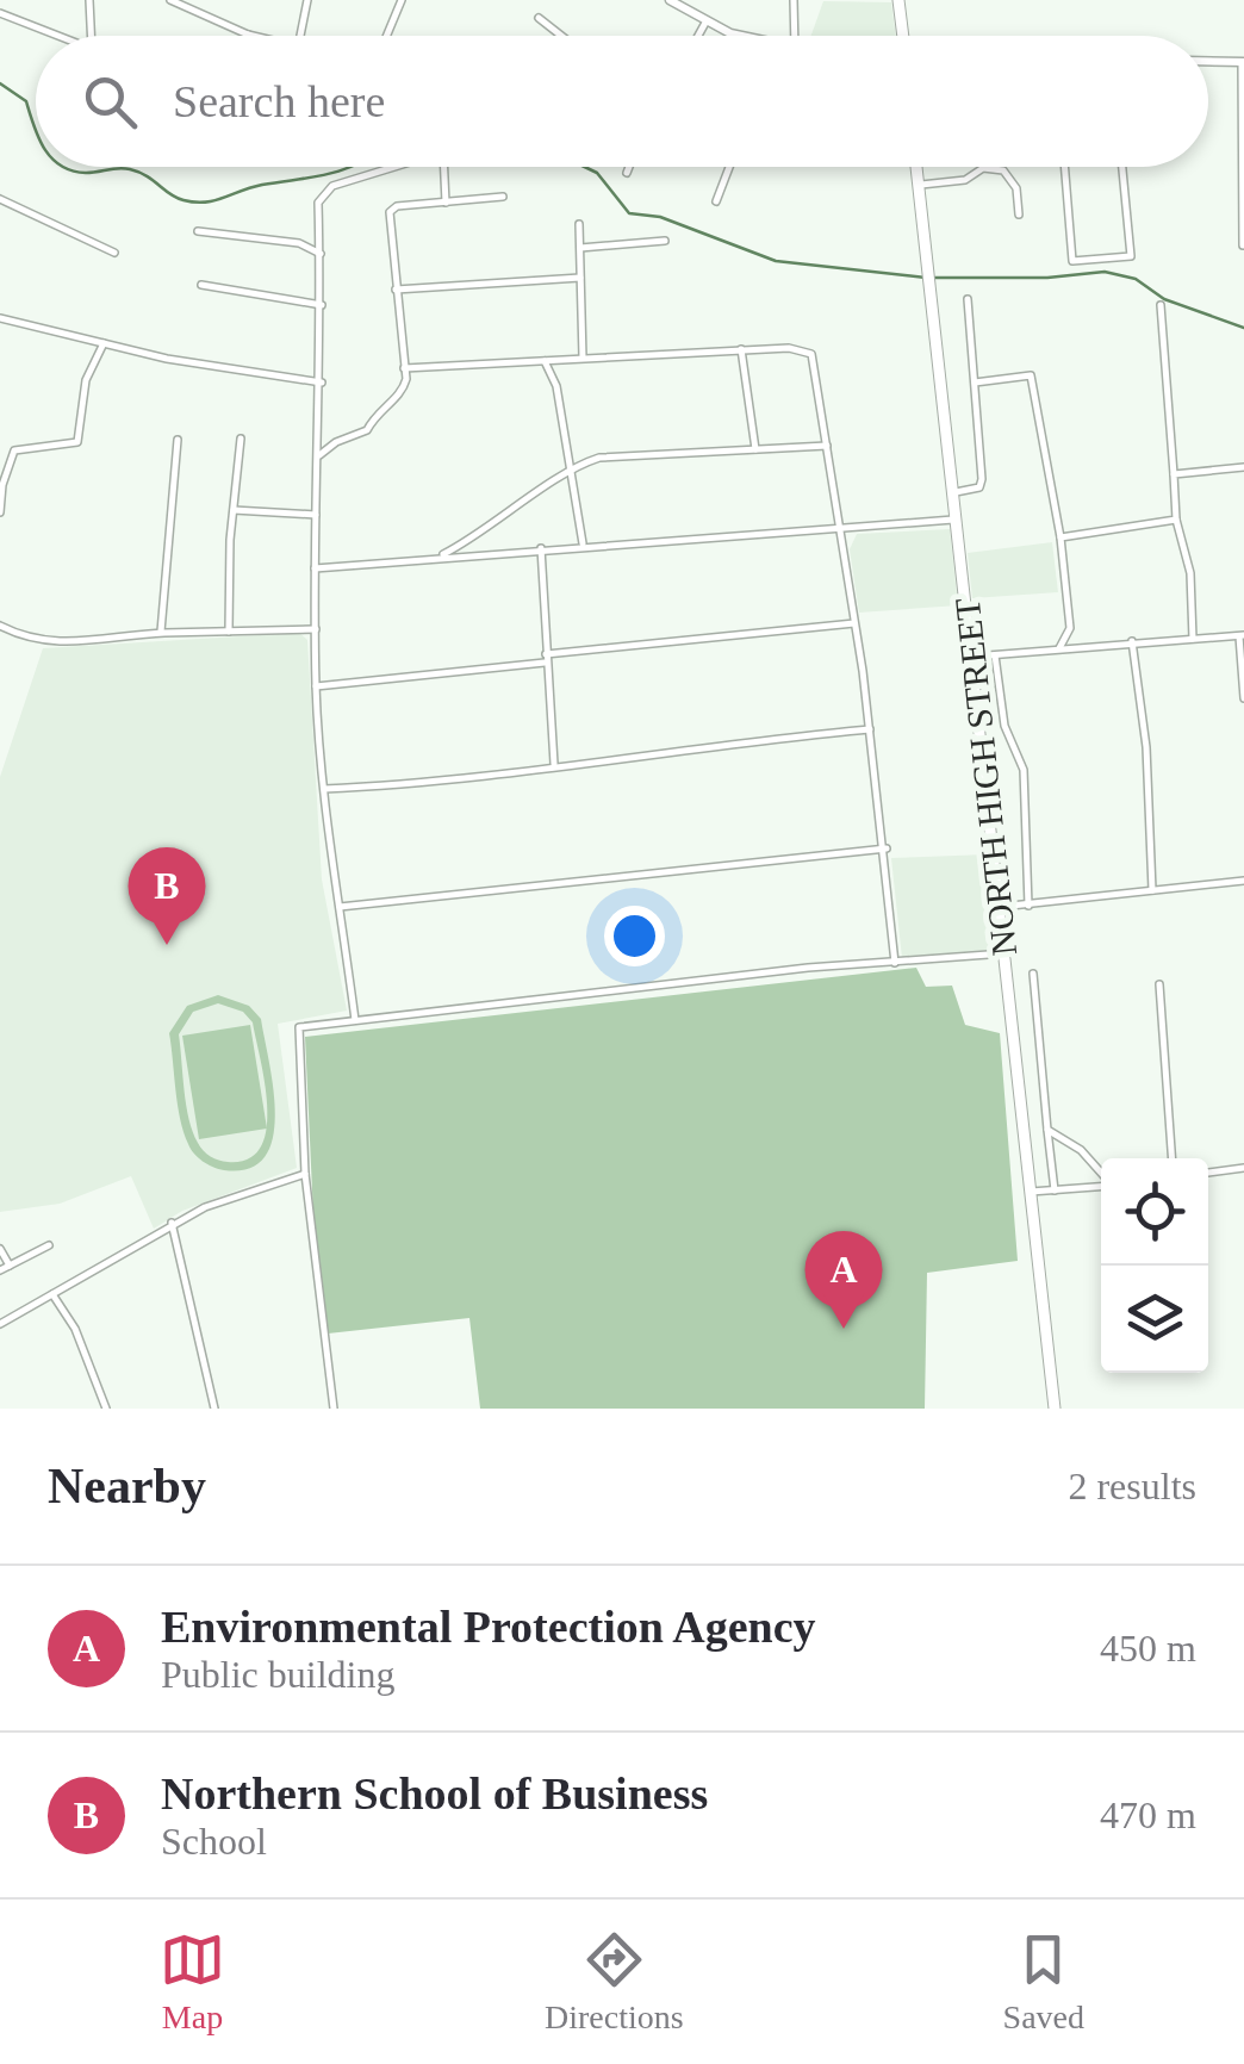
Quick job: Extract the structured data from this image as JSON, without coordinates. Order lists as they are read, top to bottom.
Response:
{
  "streets": {
    "highway": ["NORTH HIGH STREET"]
  },
  "page": {
    "search": "Search here",
    "pins": ["B", "A"],
    "heading": ["Nearby", "2 results"],
    "list": [
      {
        "mark": "A",
        "name": "Environmental Protection Agency",
        "note": "Public building",
        "value": "450 m"
      },
      {
        "mark": "B",
        "name": "Northern School of Business",
        "note": "School",
        "value": "470 m"
      }
    ],
    "nav": ["Map", "Directions", "Saved"]
  }
}
